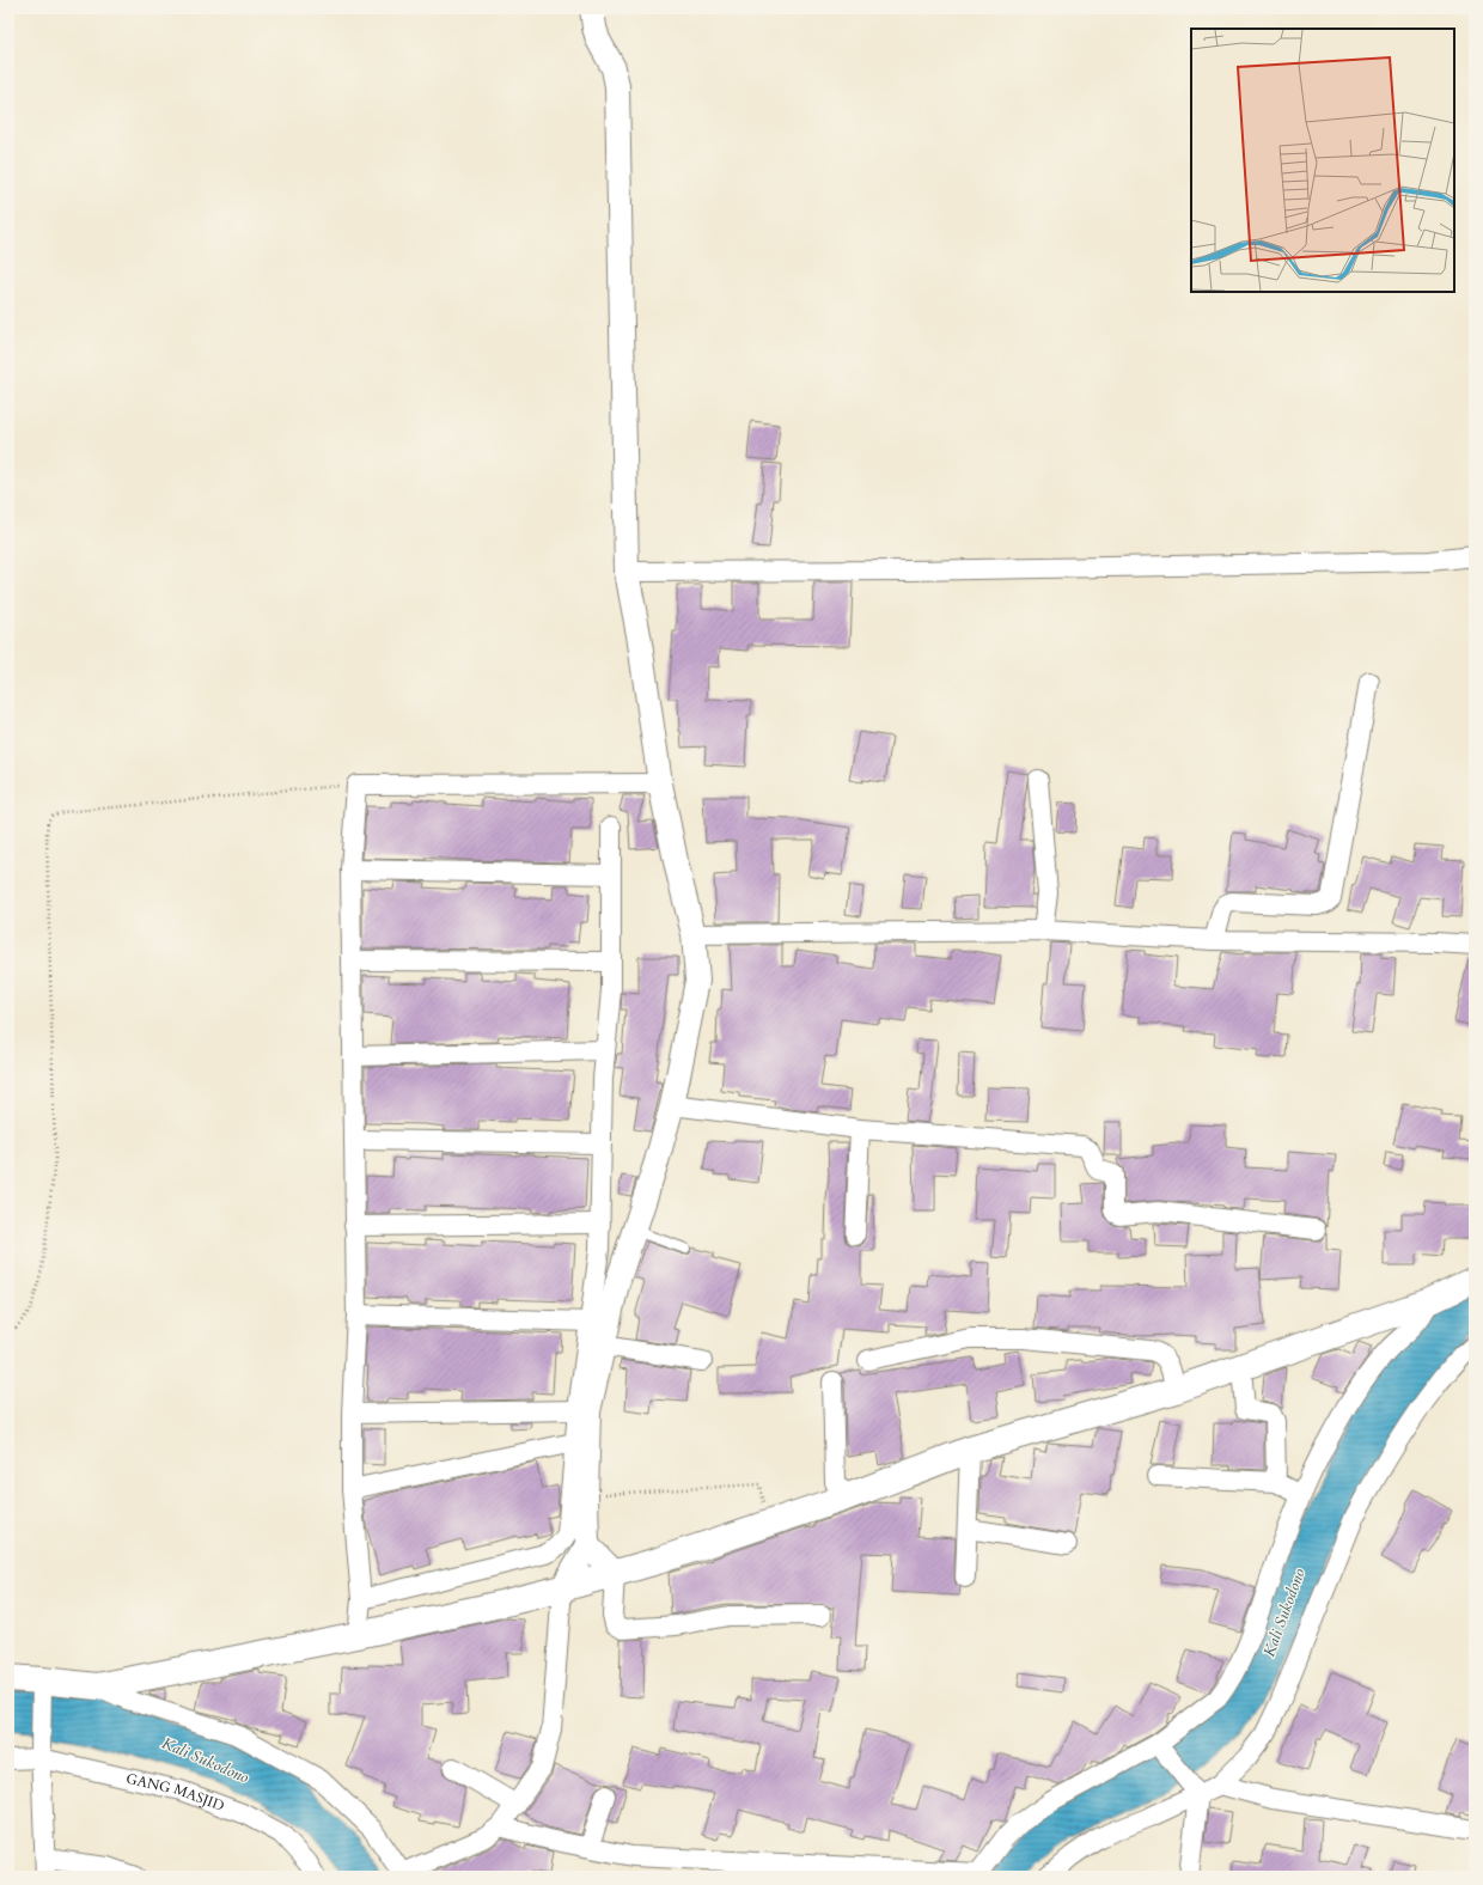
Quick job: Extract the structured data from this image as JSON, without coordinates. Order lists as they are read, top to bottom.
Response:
{
  "streets": {
    "street": ["GANG MASJID"]
  },
  "water": ["Kali Sukodono"]
}
